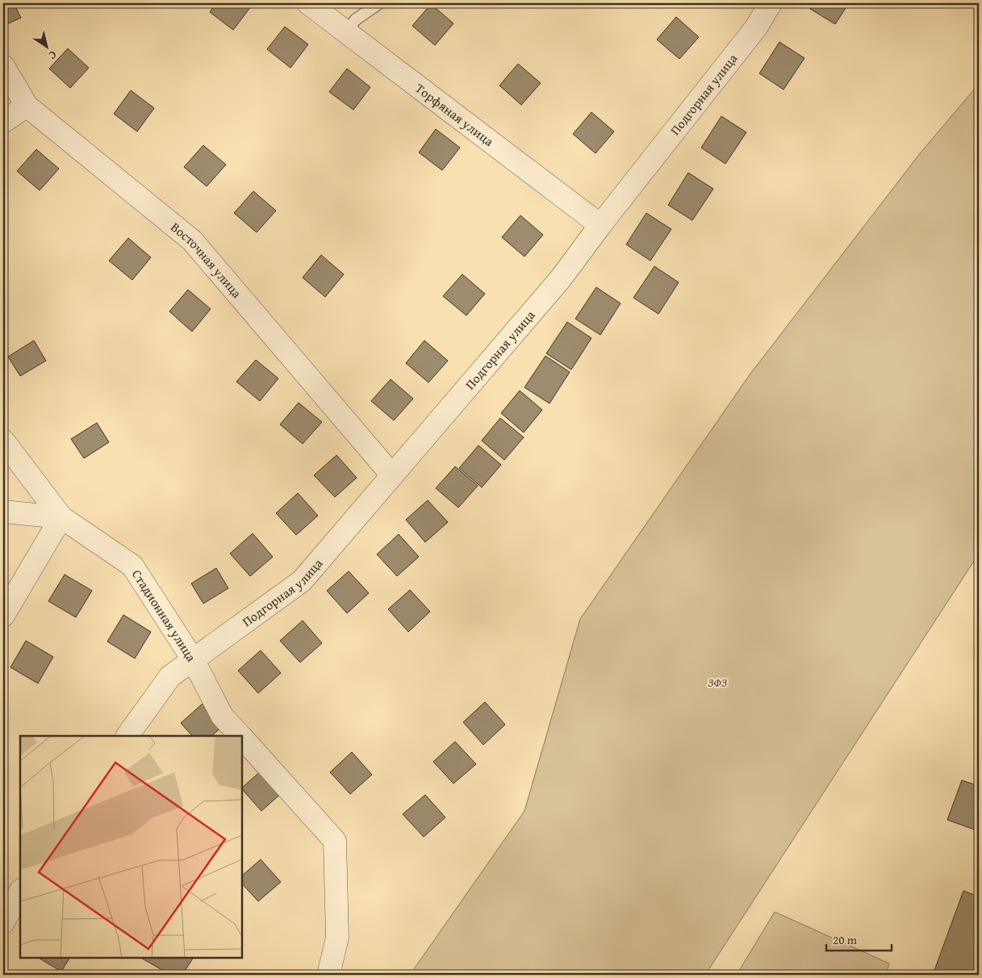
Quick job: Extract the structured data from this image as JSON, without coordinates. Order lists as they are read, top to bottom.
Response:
{
  "streets": {
    "street": [
      "Подгорная улица",
      "Торфяная улица",
      "Восточная улица",
      "Стадионная улица"
    ]
  },
  "crossings": [
    ["Подгорная улица", "Торфяная улица"],
    ["Подгорная улица", "Восточная улица"],
    ["Подгорная улица", "Стадионная улица"]
  ],
  "parks": ["ЗФЗ"],
  "scale_bar": "20 m",
  "north": "bottom right"
}
